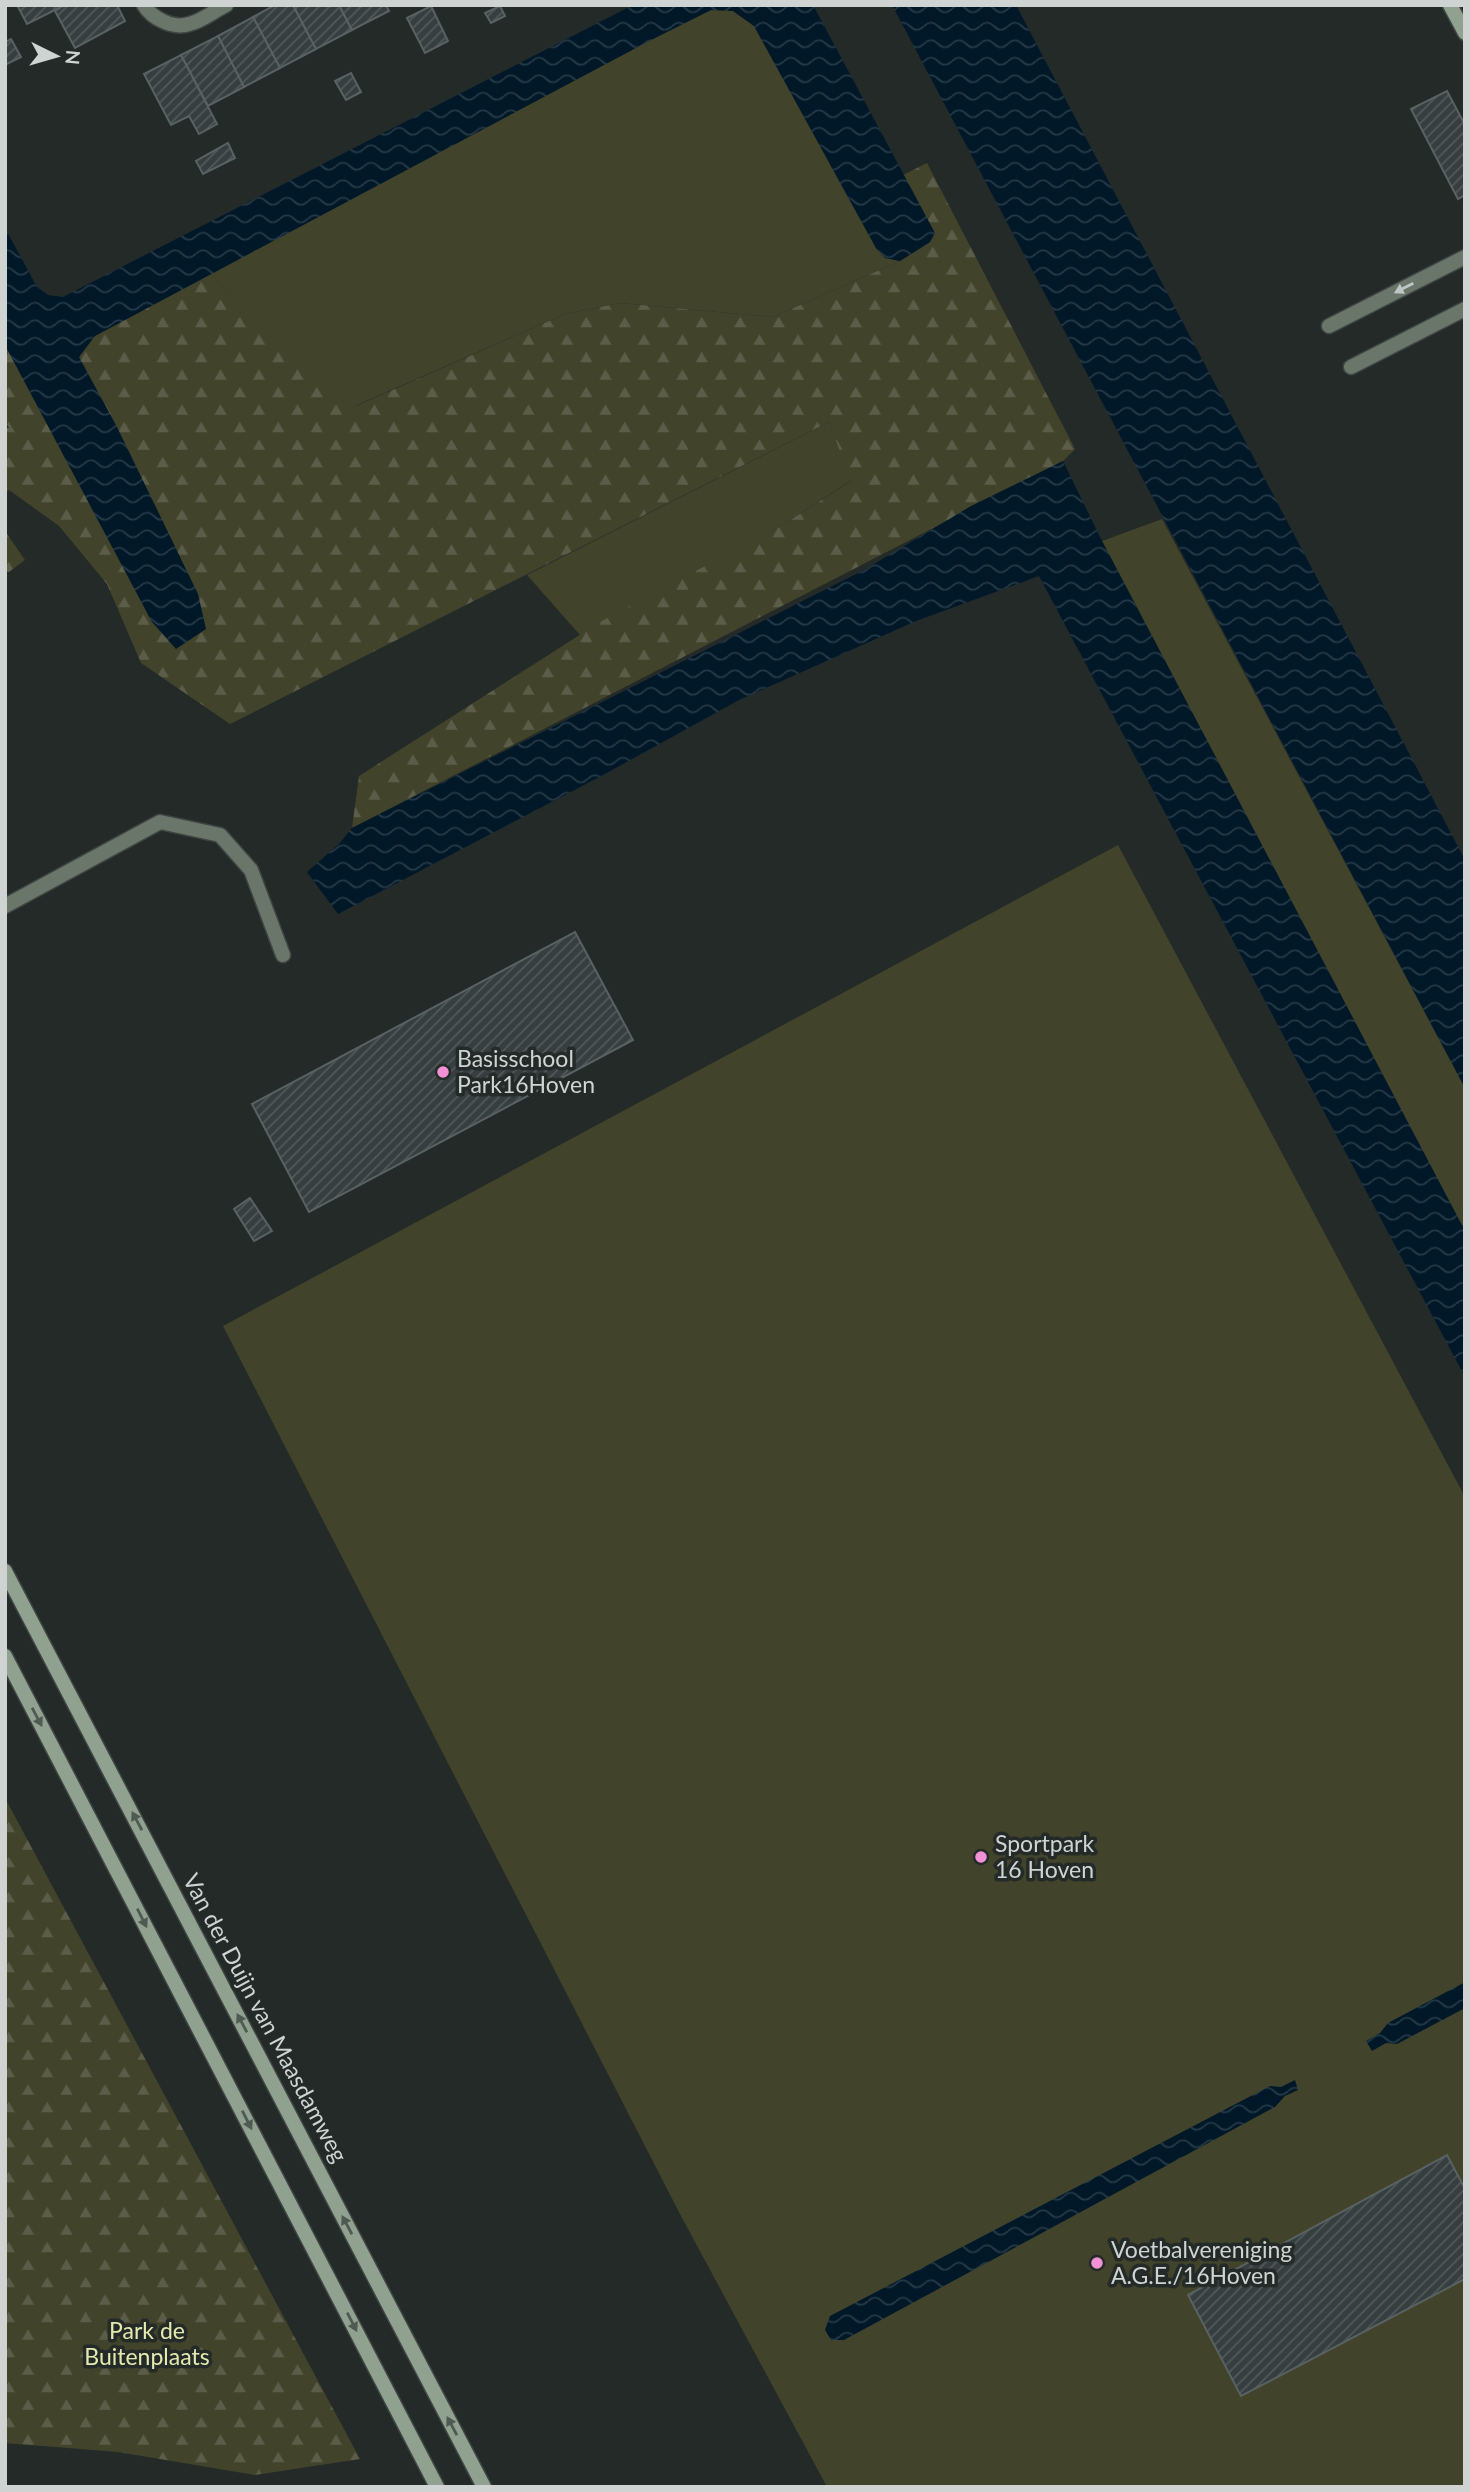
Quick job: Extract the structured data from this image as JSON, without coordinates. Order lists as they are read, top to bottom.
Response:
{
  "streets": {
    "street": ["Van der Duijn van Maasdamweg"]
  },
  "parks": ["Park de Buitenplaats"],
  "places": ["Basisschool Park16Hoven", "Sportpark 16 Hoven", "Voetbalvereniging A.G.E./16Hoven"],
  "north": "right"
}
